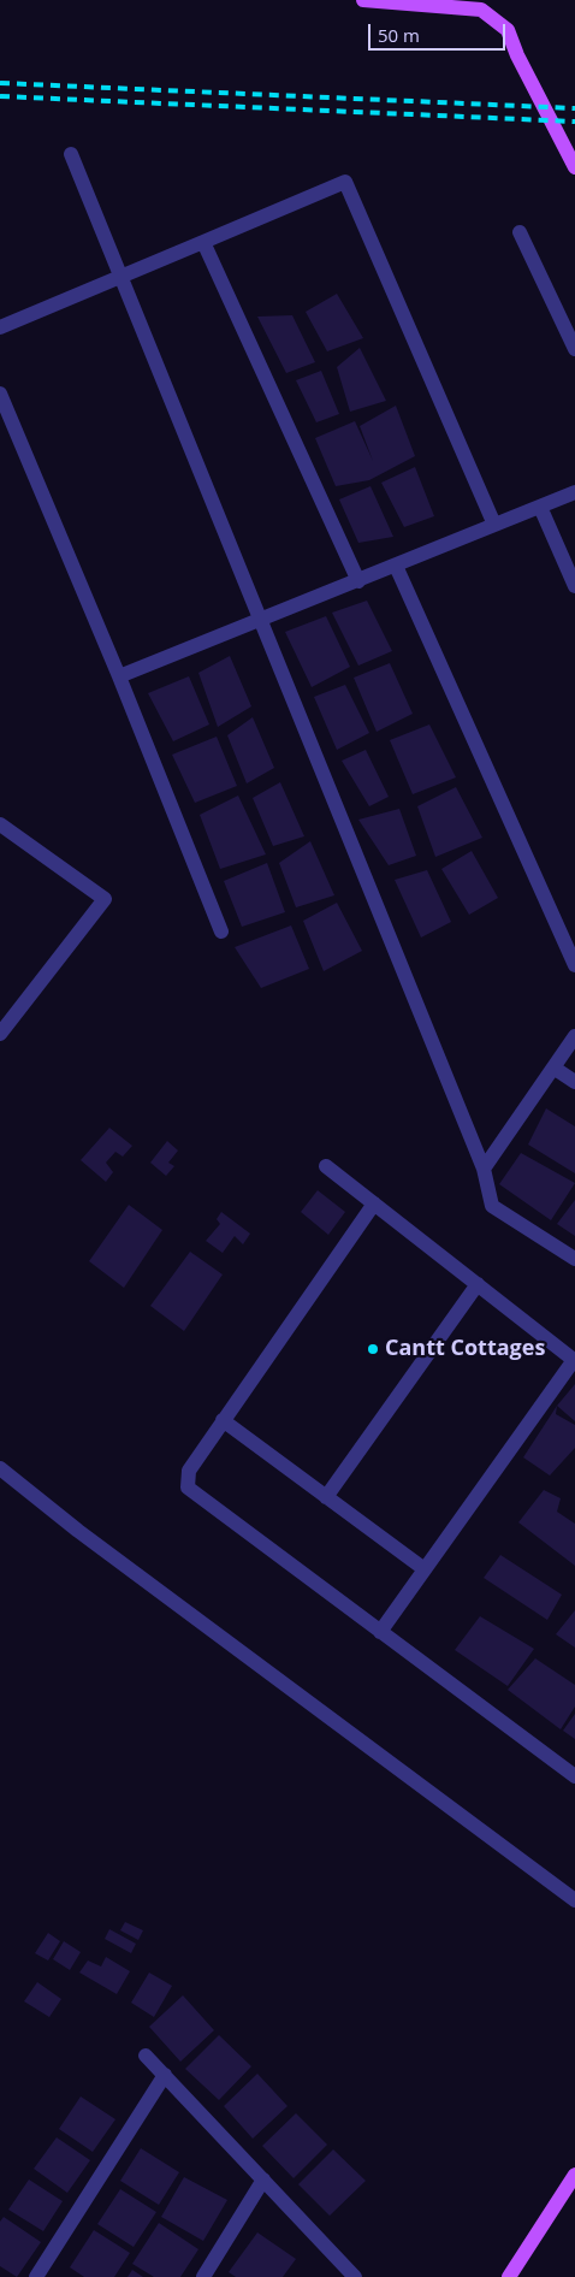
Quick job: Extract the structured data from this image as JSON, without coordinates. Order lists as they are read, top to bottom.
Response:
{
  "places": ["Cantt Cottages"],
  "scale_bar": "50 m"
}
